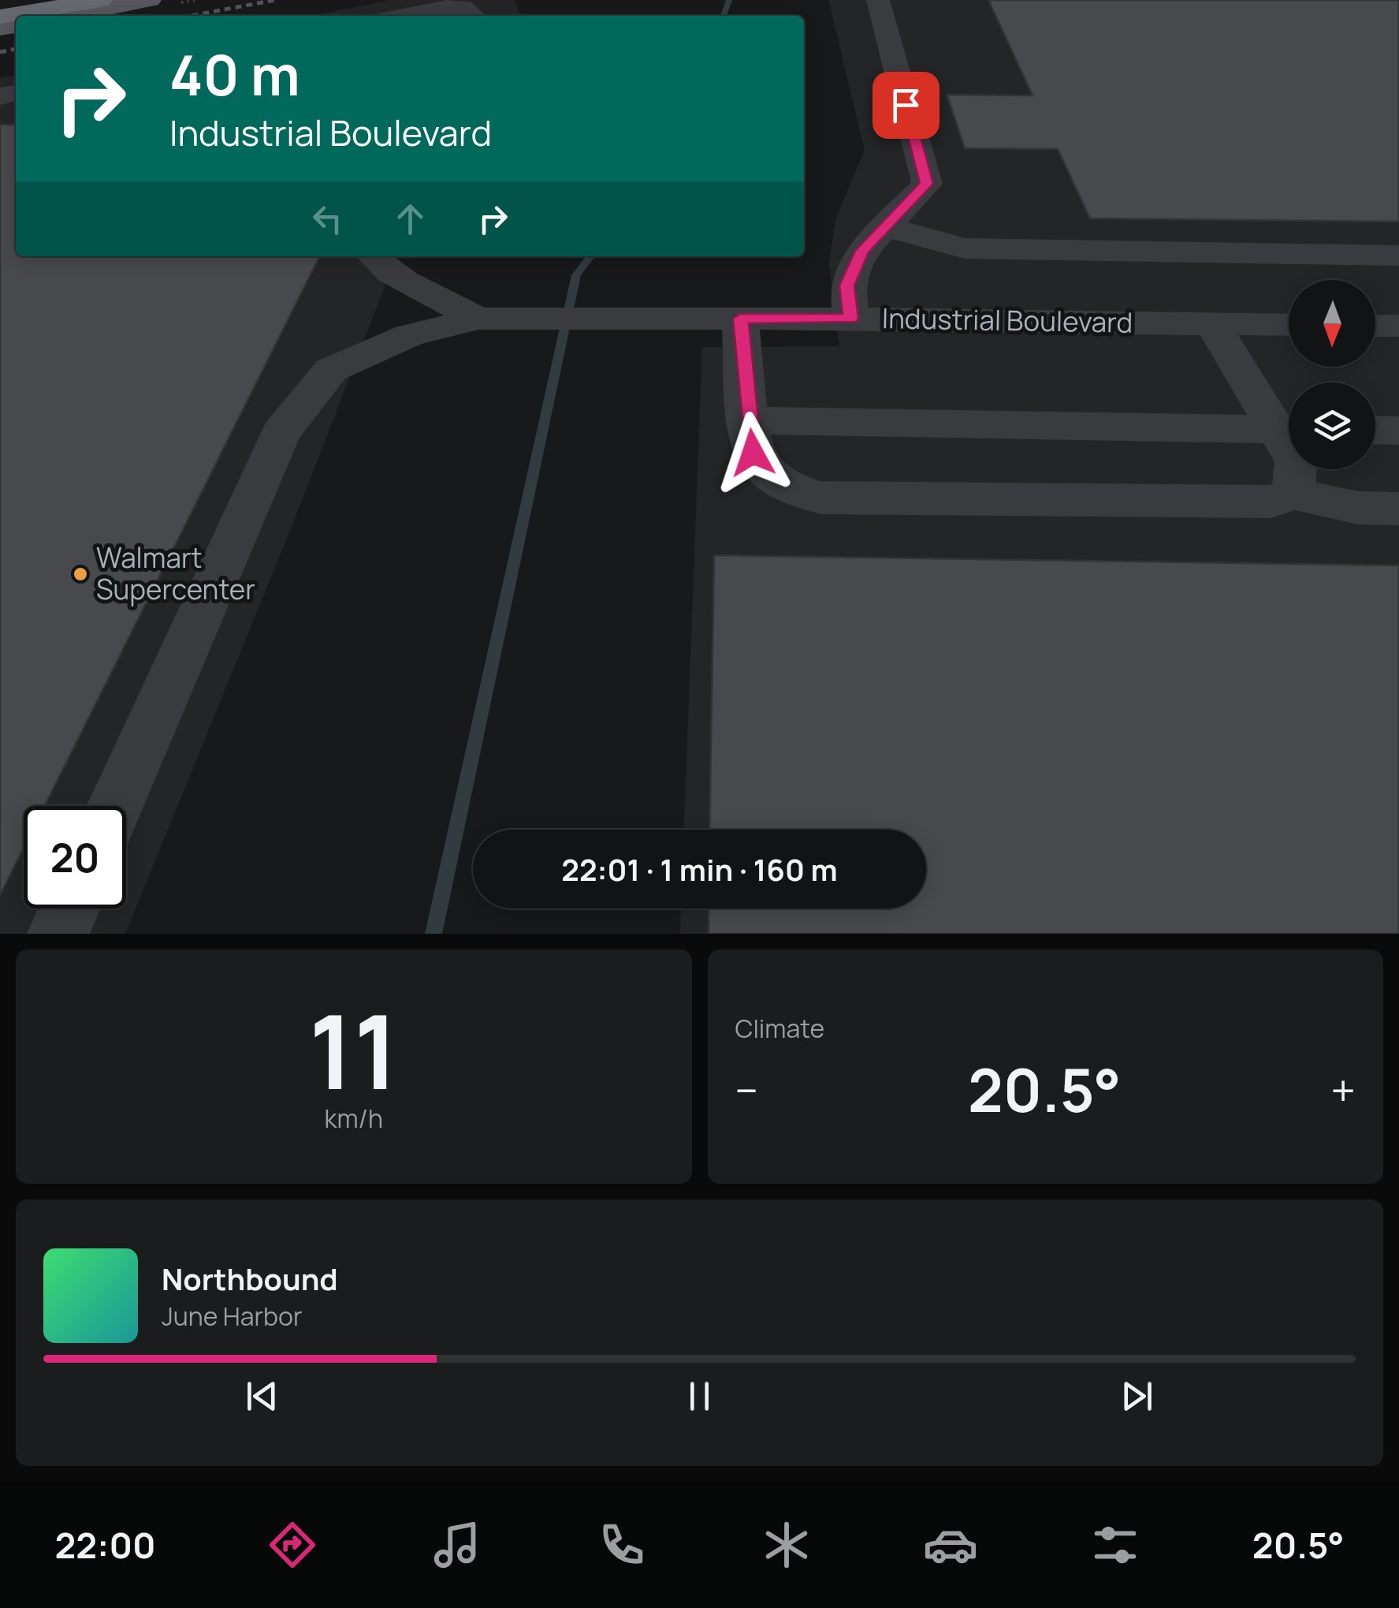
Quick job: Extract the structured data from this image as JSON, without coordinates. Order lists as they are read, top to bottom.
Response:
{
  "streets": {
    "street": ["Industrial Boulevard"]
  },
  "places": ["Walmart Supercenter"],
  "north": "bottom",
  "page": {
    "turn": ["40 m", "Industrial Boulevard"],
    "limit": "20",
    "trip": "22:01 · 1 min · 160 m",
    "tile": [
      ["11", "km/h"],
      "Climate"
    ],
    "heat": ["−", "20.5°", "+"],
    "song": ["Northbound", "June Harbor"],
    "tabs": ["22:00", "20.5°"]
  }
}
